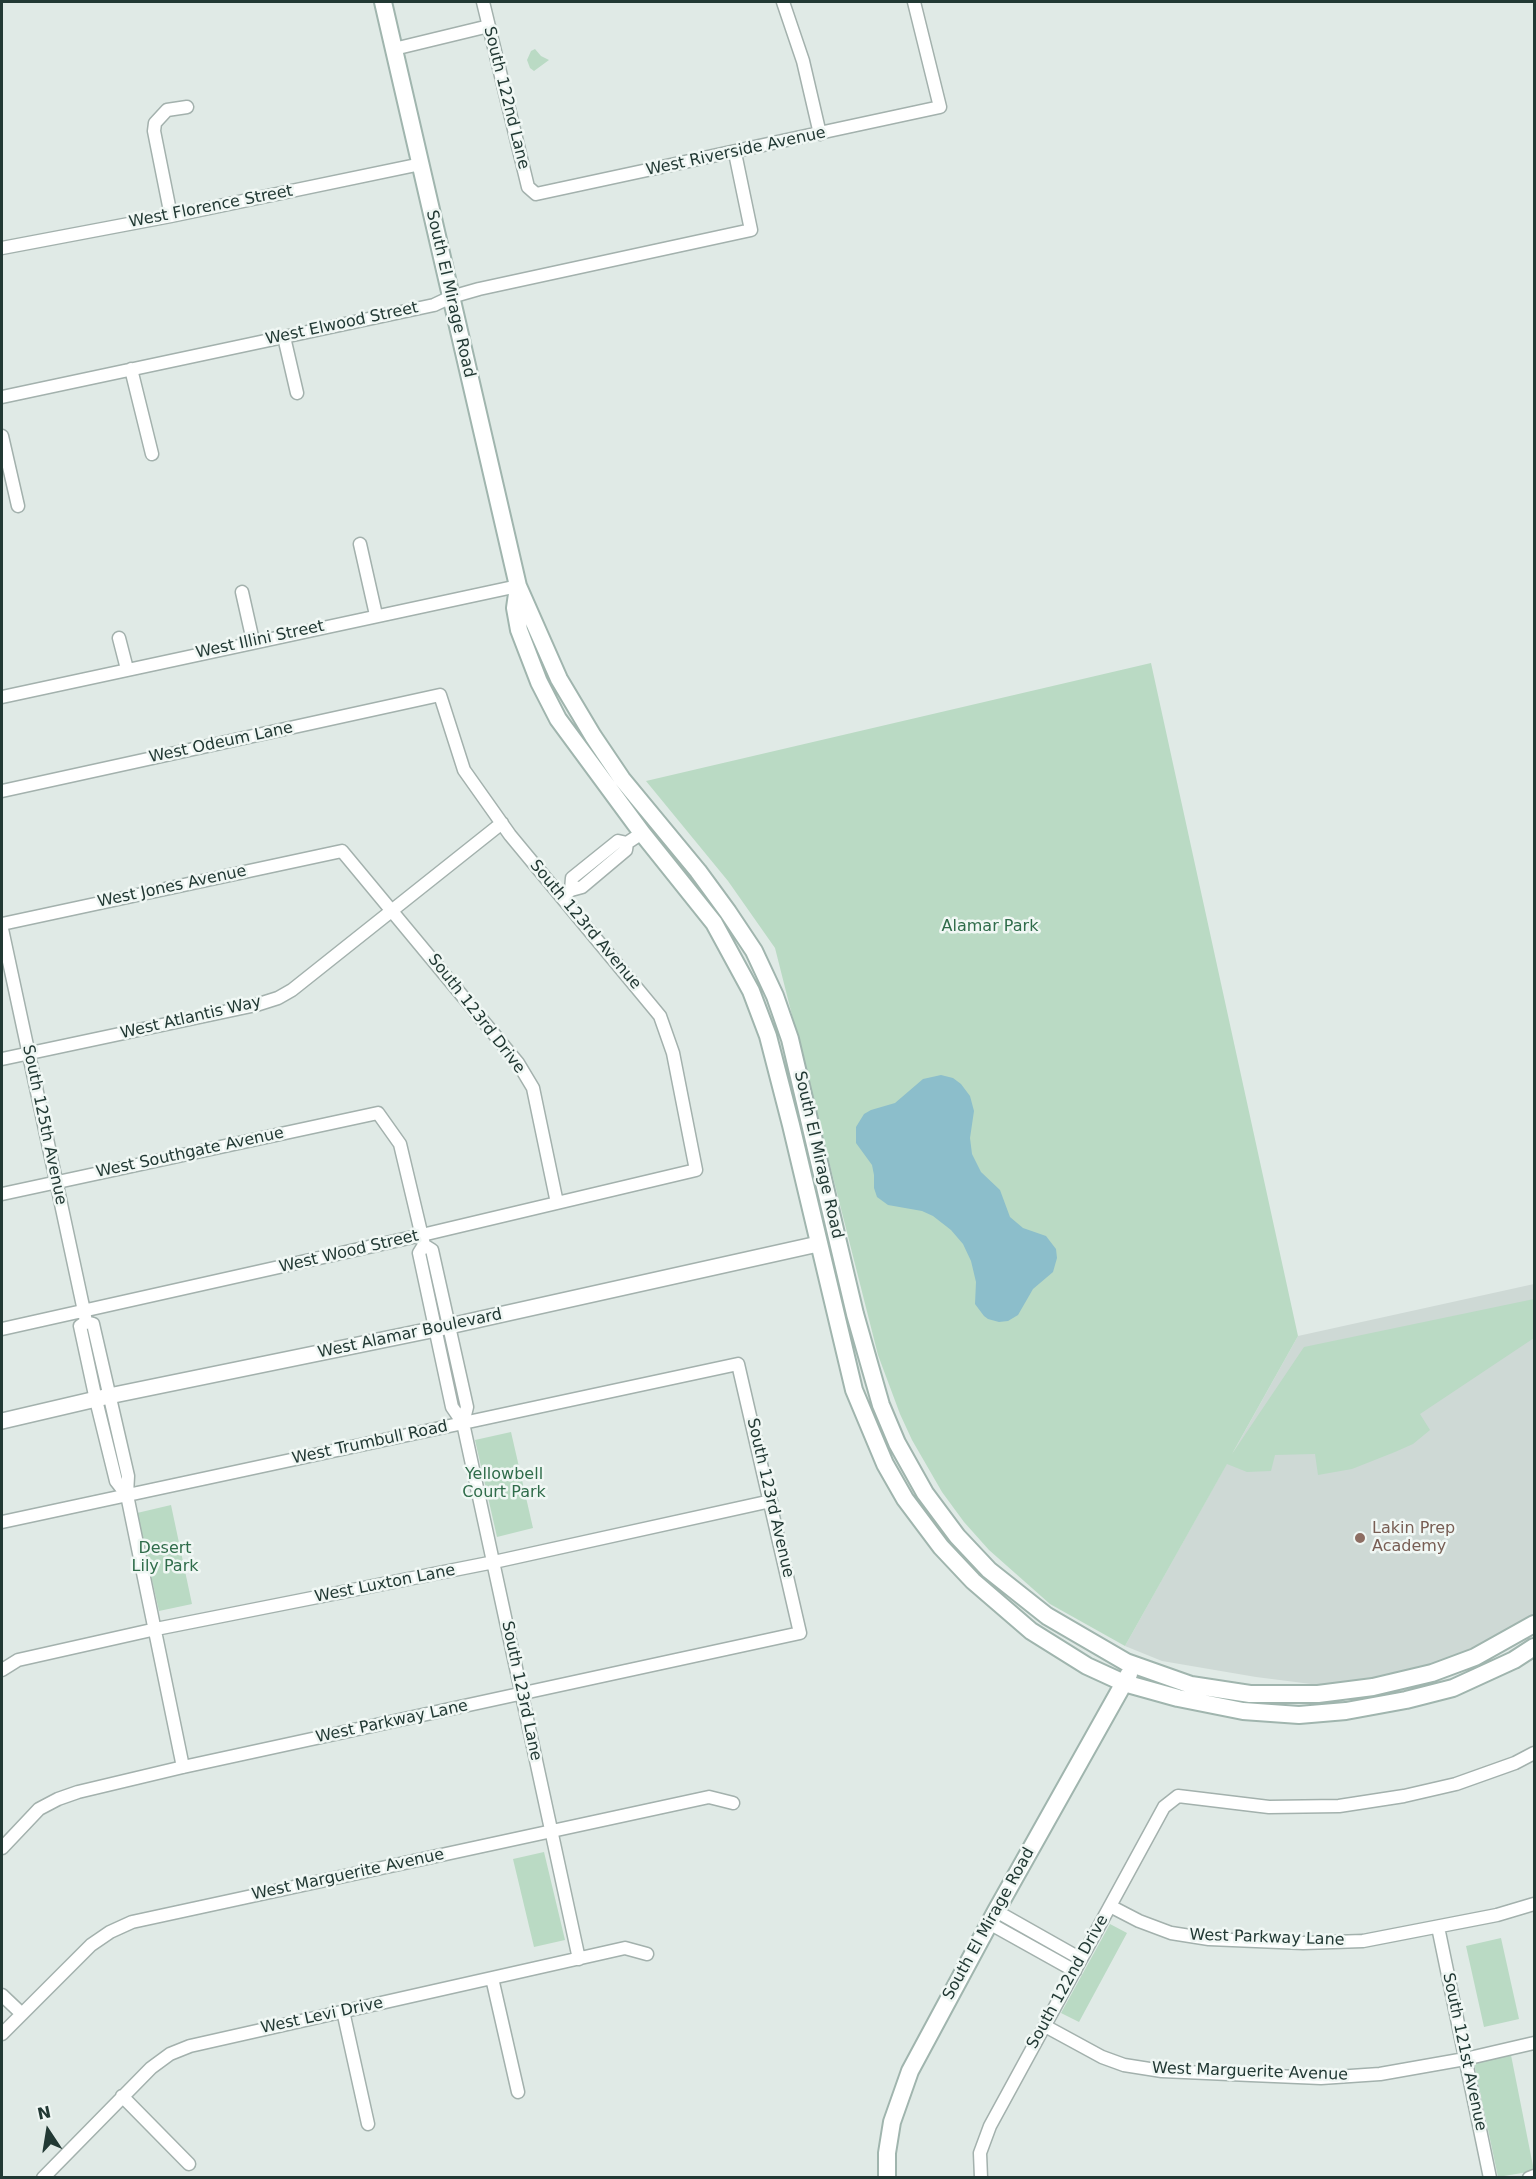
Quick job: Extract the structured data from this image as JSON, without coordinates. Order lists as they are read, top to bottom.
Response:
{
  "streets": {
    "main road": ["South El Mirage Road"],
    "street": [
      "South 122nd Lane",
      "West Riverside Avenue",
      "West Florence Street",
      "West Elwood Street",
      "West Illini Street",
      "West Odeum Lane",
      "West Jones Avenue",
      "South 123rd Avenue",
      "South 123rd Drive",
      "West Atlantis Way",
      "South 125th Avenue",
      "West Southgate Avenue",
      "West Wood Street",
      "West Alamar Boulevard",
      "West Trumbull Road",
      "West Luxton Lane",
      "South 123rd Lane",
      "West Parkway Lane",
      "West Marguerite Avenue",
      "South 122nd Drive",
      "West Levi Drive",
      "South 121st Avenue"
    ]
  },
  "crossings": [
    ["South 122nd Lane", "West Riverside Avenue"],
    ["West Riverside Avenue", "West Elwood Street"],
    ["West Florence Street", "South El Mirage Road"],
    ["South El Mirage Road", "West Elwood Street"],
    ["South El Mirage Road", "West Illini Street"],
    ["South El Mirage Road", "West Alamar Boulevard"],
    ["West Odeum Lane", "South 123rd Avenue"],
    ["West Jones Avenue", "South 123rd Drive"],
    ["South 123rd Avenue", "West Atlantis Way"],
    ["South 123rd Avenue", "West Wood Street"],
    ["South 123rd Avenue", "West Trumbull Road"],
    ["South 123rd Avenue", "West Luxton Lane"],
    ["South 123rd Avenue", "West Parkway Lane"],
    ["South 123rd Drive", "West Atlantis Way"],
    ["South 123rd Drive", "West Wood Street"],
    ["West Atlantis Way", "South 125th Avenue"],
    ["South 125th Avenue", "West Southgate Avenue"],
    ["South 125th Avenue", "West Wood Street"],
    ["South 125th Avenue", "West Alamar Boulevard"],
    ["South 125th Avenue", "West Trumbull Road"],
    ["South 125th Avenue", "West Luxton Lane"],
    ["South 125th Avenue", "West Parkway Lane"],
    ["West Southgate Avenue", "South 123rd Lane"],
    ["West Wood Street", "South 123rd Lane"],
    ["West Alamar Boulevard", "South 123rd Lane"],
    ["West Trumbull Road", "South 123rd Lane"],
    ["West Luxton Lane", "South 123rd Lane"],
    ["South 123rd Lane", "West Parkway Lane"],
    ["South 123rd Lane", "West Marguerite Avenue"],
    ["South 123rd Lane", "West Levi Drive"],
    ["West Parkway Lane", "South 122nd Drive"],
    ["West Parkway Lane", "South 121st Avenue"],
    ["West Marguerite Avenue", "South 122nd Drive"],
    ["West Marguerite Avenue", "South 121st Avenue"]
  ],
  "parks": ["Alamar Park", "Yellowbell Court Park", "Desert Lily Park"],
  "places": ["Lakin Prep Academy"],
  "north": "top"
}
